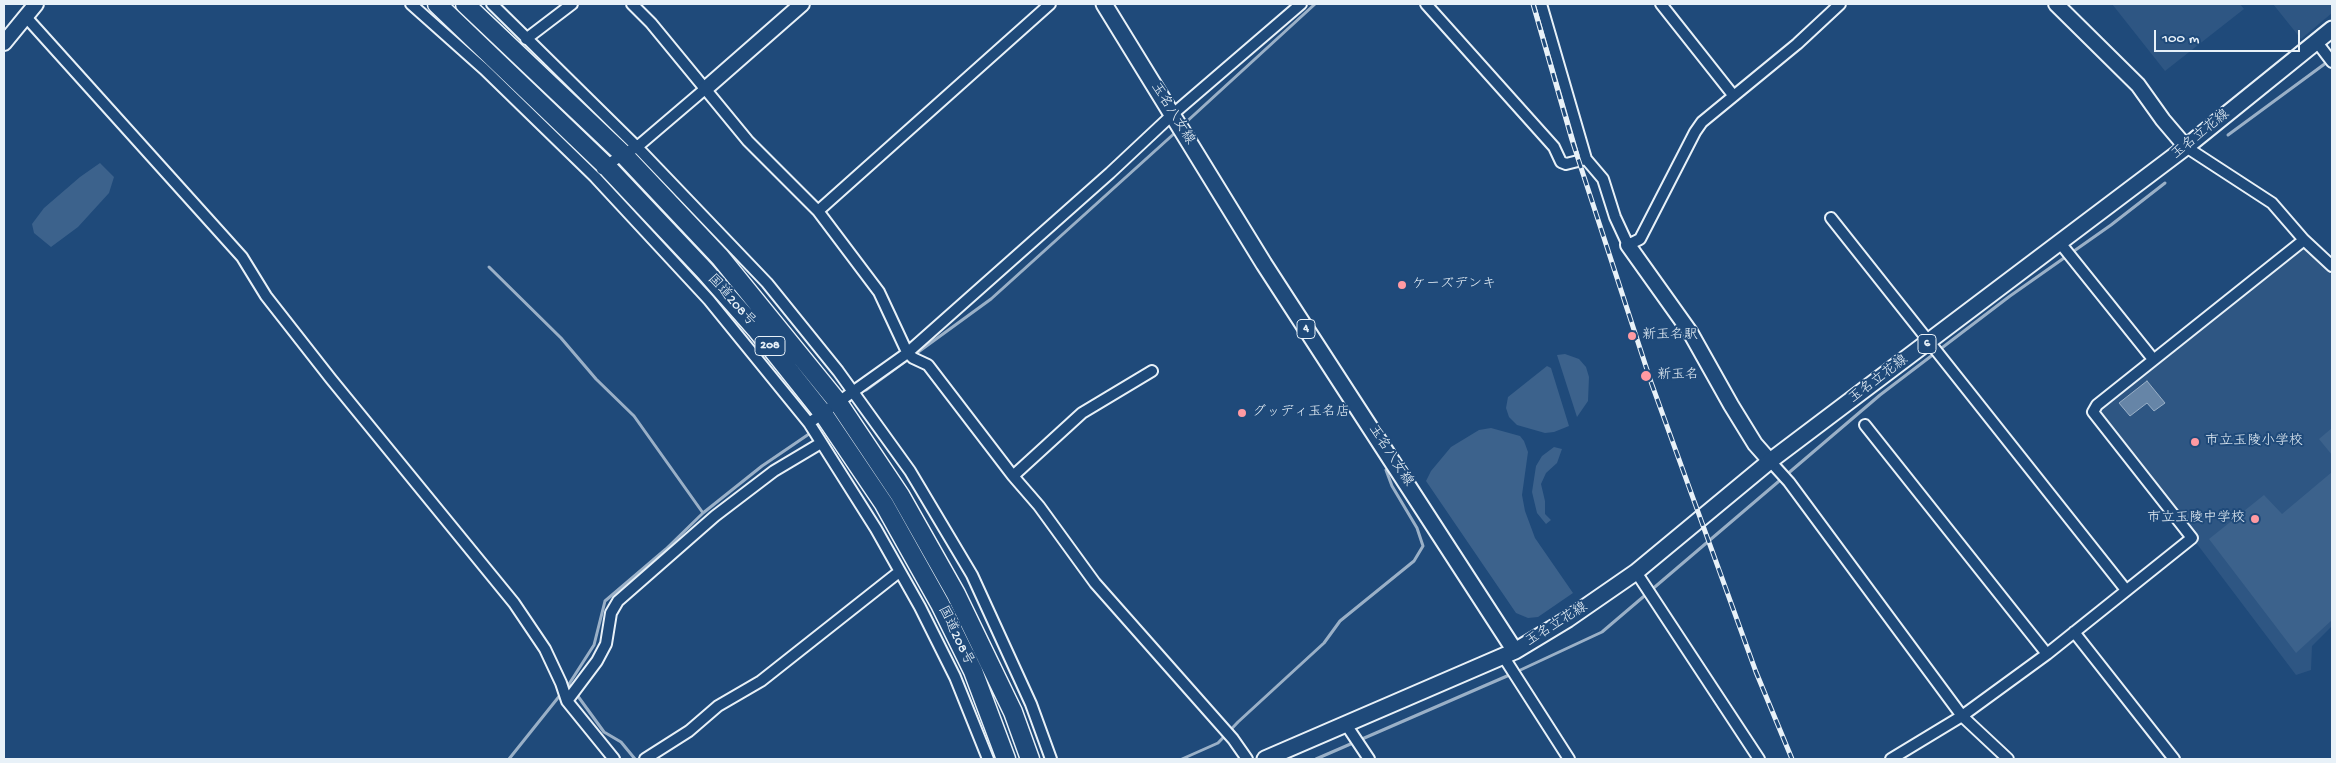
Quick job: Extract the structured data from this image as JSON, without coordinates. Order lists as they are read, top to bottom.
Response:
{
  "streets": {
    "highway": ["国道208号", "208"],
    "main road": [
      "玉名八女線",
      "玉名立花線",
      "4",
      "6"
    ]
  },
  "crossings": [
    ["玉名八女線", "玉名立花線"]
  ],
  "places": [
    "ケーズデンキ",
    "新玉名駅",
    "新玉名",
    "グッディ玉名店",
    "市立玉陵小学校",
    "市立玉陵中学校"
  ],
  "scale_bar": "100 m"
}
